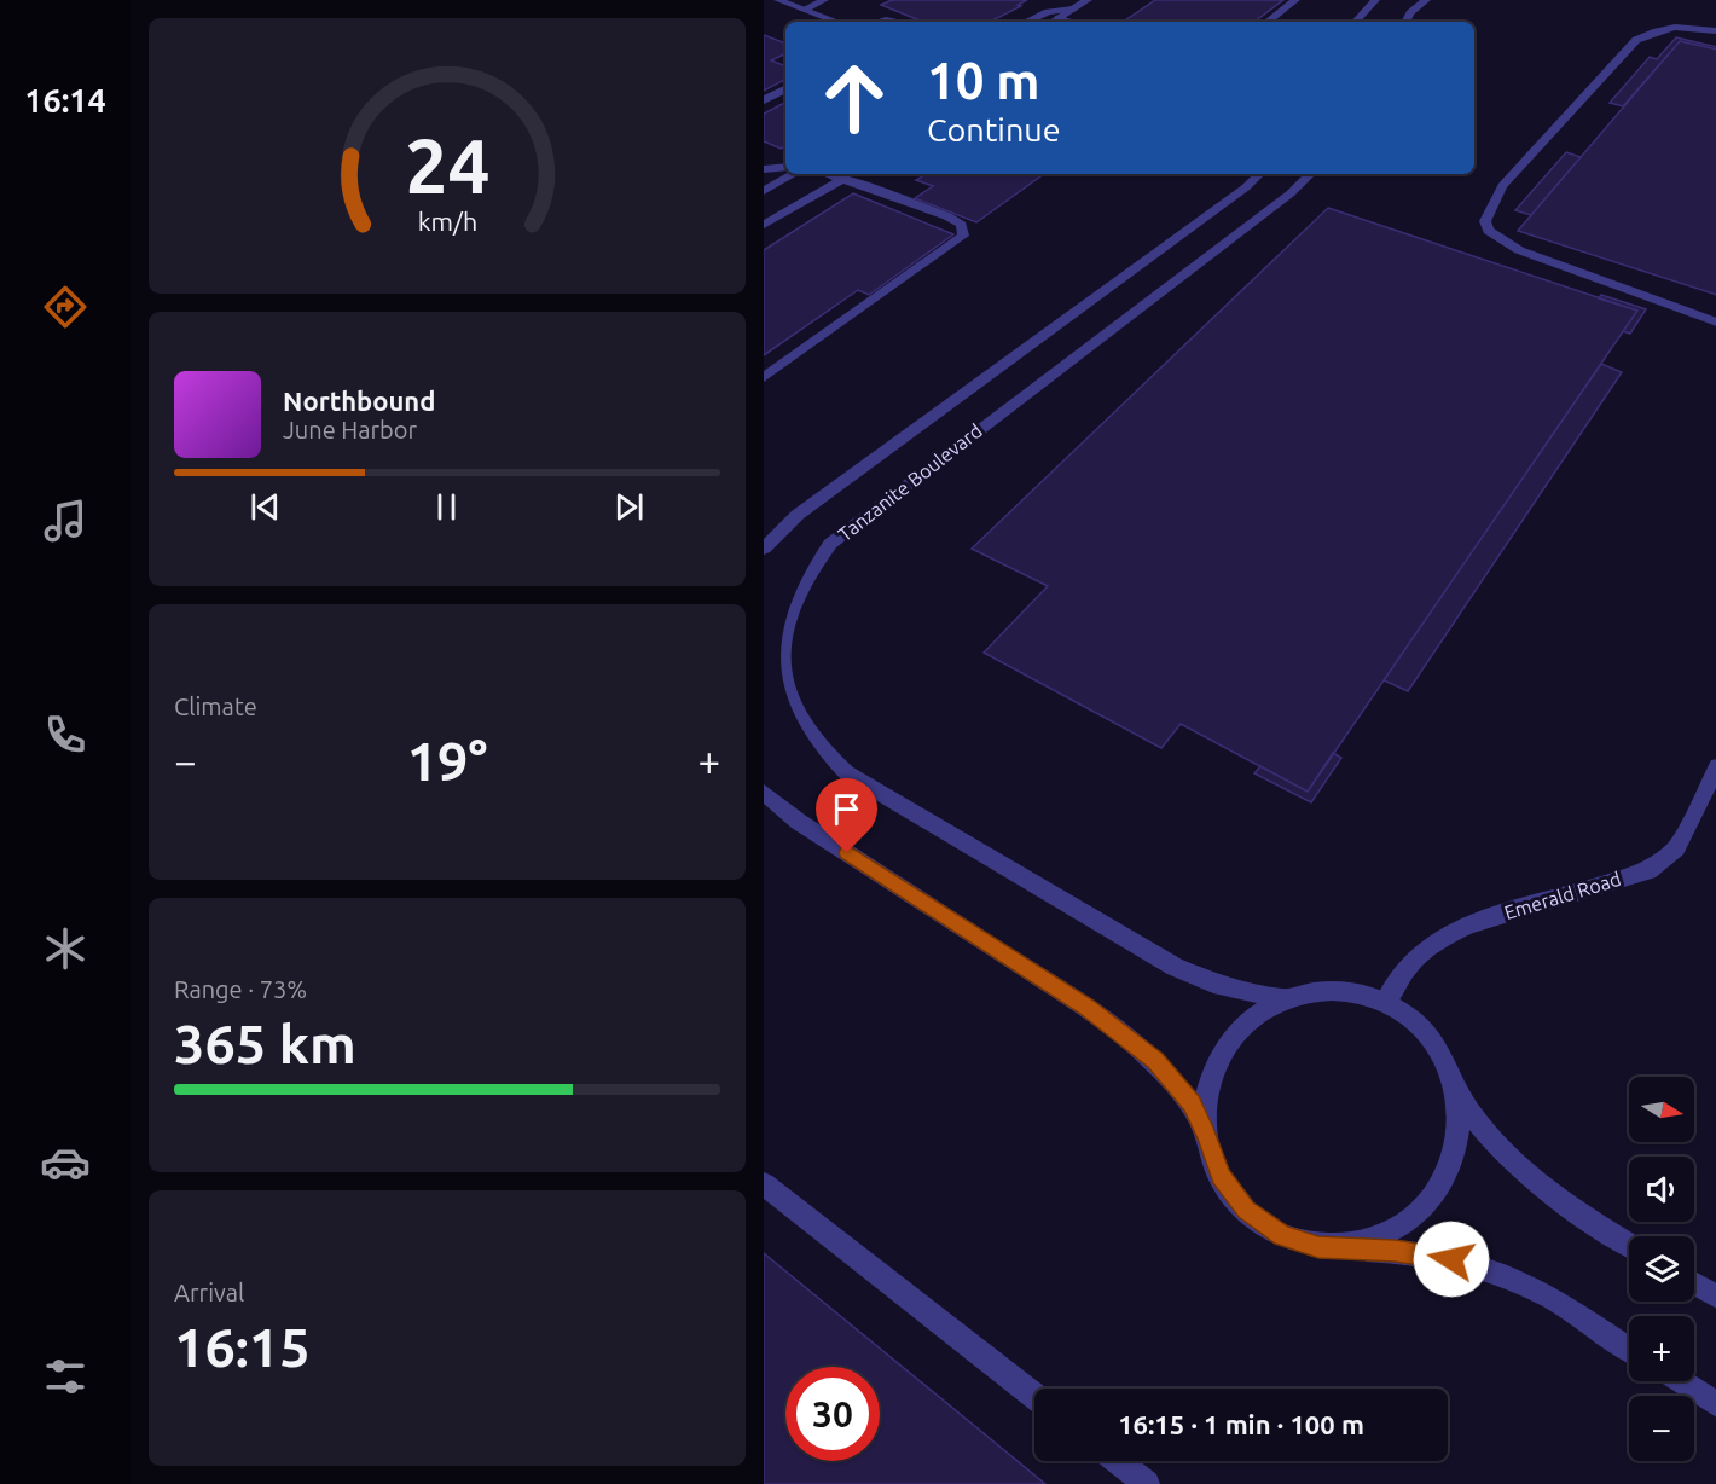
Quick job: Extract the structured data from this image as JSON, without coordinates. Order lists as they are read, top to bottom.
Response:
{
  "streets": {
    "street": ["Tanzanite Boulevard", "Emerald Road"]
  },
  "crossings": [
    ["Tanzanite Boulevard", "Emerald Road"]
  ],
  "north": "right",
  "page": {
    "tabs": "16:14",
    "turn": ["10 m", "Continue"],
    "song": ["Northbound", "June Harbor"],
    "tile": [
      "Climate",
      ["Range · 73%", "365 km"],
      ["Arrival", "16:15"]
    ],
    "heat": ["−", "19°", "+"],
    "map_buttons": ["+", "−"],
    "limit": "30",
    "trip": "16:15 · 1 min · 100 m",
    "gauge": ["24", "km/h"]
  }
}
